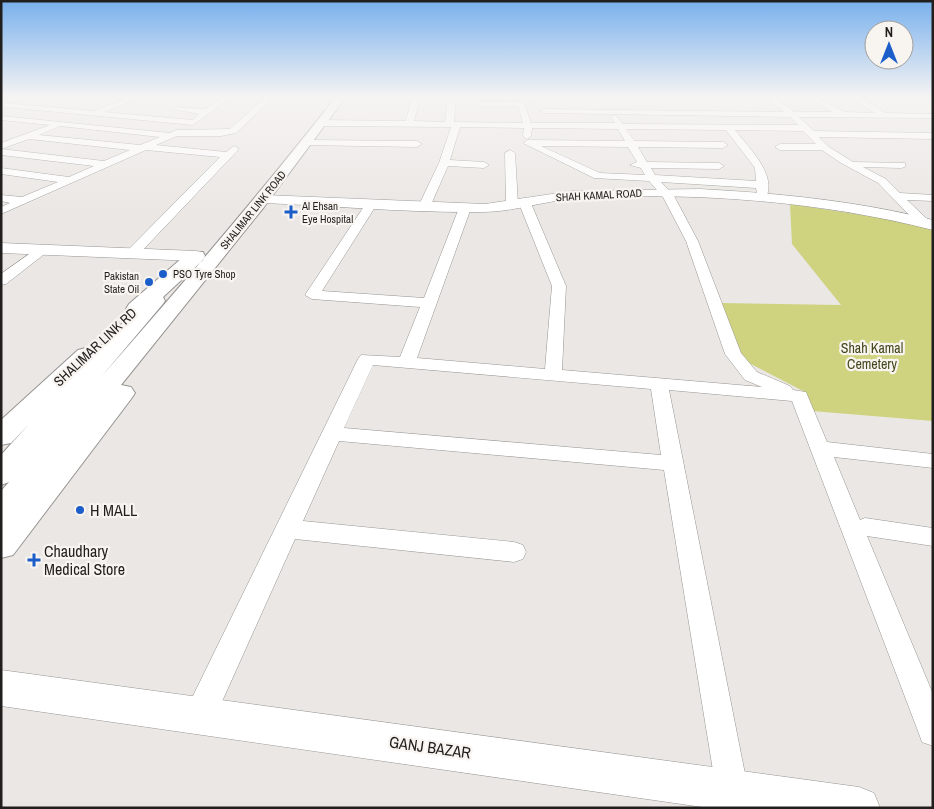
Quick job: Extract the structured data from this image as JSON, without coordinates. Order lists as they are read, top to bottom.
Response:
{
  "streets": {
    "main road": ["SHALIMAR LINK ROAD", "SHALIMAR LINK RD"],
    "street": ["SHAH KAMAL ROAD", "GANJ BAZAR"]
  },
  "crossings": [
    ["SHAH KAMAL ROAD", "SHALIMAR LINK ROAD"],
    ["SHALIMAR LINK ROAD", "SHALIMAR LINK RD"]
  ],
  "parks": ["Shah Kamal Cemetery"],
  "places": {
    "health": ["Al Ehsan Eye Hospital", "Chaudhary Medical Store"],
    "other": ["PSO Tyre Shop", "Pakistan State Oil", "H MALL"]
  },
  "north": "top"
}
